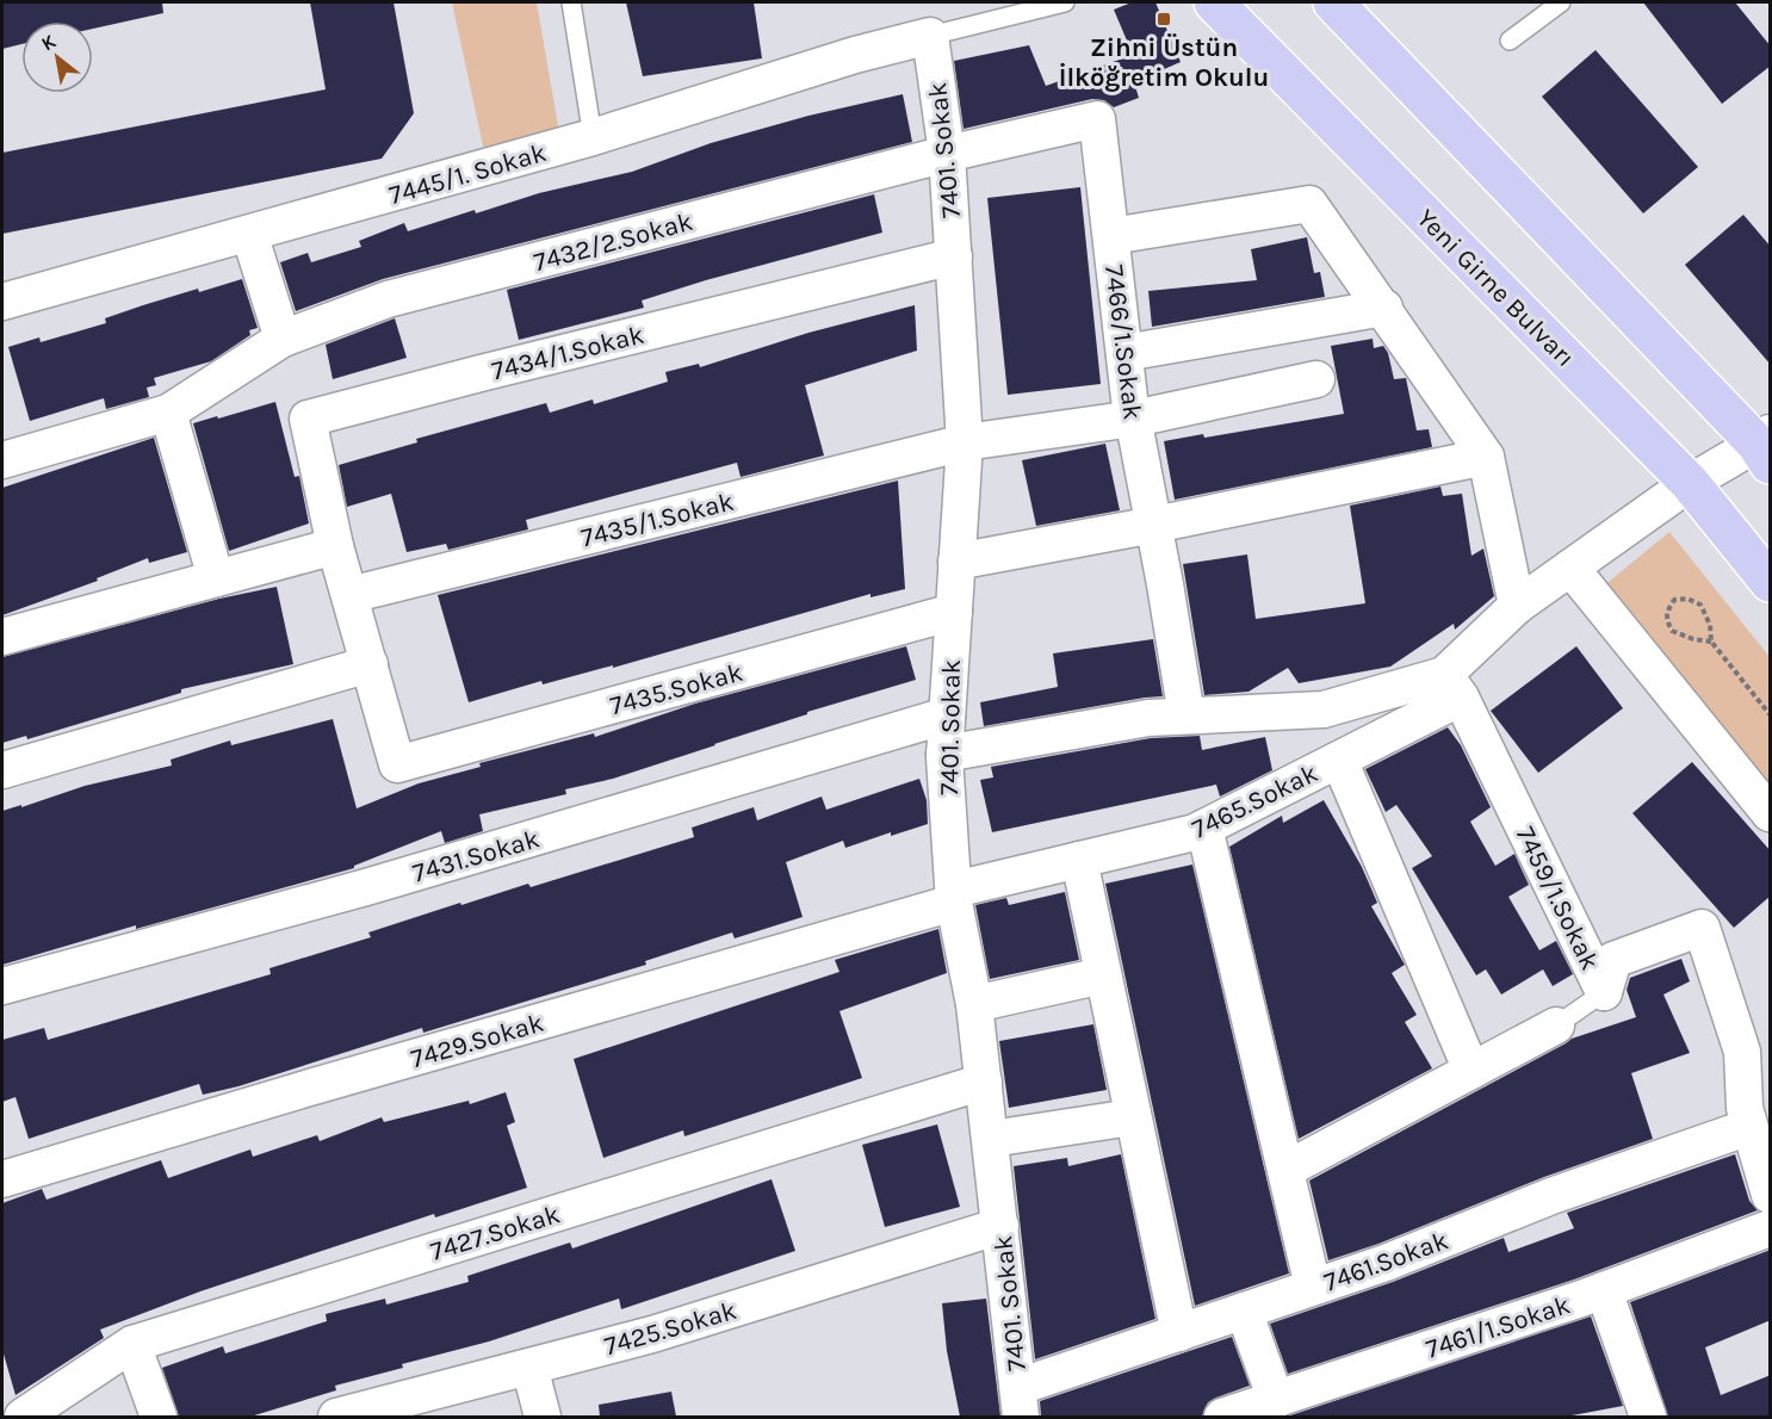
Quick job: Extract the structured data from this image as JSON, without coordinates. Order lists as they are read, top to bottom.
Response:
{
  "streets": {
    "main road": ["Yeni Girne Bulvarı"],
    "street": [
      "7401. Sokak",
      "7445/1. Sokak",
      "7432/2.Sokak",
      "7466/1.Sokak",
      "7434/1.Sokak",
      "7435/1.Sokak",
      "7435.Sokak",
      "7465.Sokak",
      "7431.Sokak",
      "7459/1.Sokak",
      "7429.Sokak",
      "7427.Sokak",
      "7461.Sokak",
      "7461/1.Sokak",
      "7425.Sokak"
    ]
  },
  "crossings": [
    ["7401. Sokak", "7445/1. Sokak"],
    ["7401. Sokak", "7432/2.Sokak"],
    ["7401. Sokak", "7466/1.Sokak"],
    ["7401. Sokak", "7434/1.Sokak"],
    ["7401. Sokak", "7435/1.Sokak"],
    ["7401. Sokak", "7435.Sokak"],
    ["7401. Sokak", "7465.Sokak"],
    ["7401. Sokak", "7431.Sokak"],
    ["7401. Sokak", "7429.Sokak"],
    ["7401. Sokak", "7427.Sokak"],
    ["7401. Sokak", "7461.Sokak"],
    ["7401. Sokak", "7425.Sokak"],
    ["7432/2.Sokak", "7466/1.Sokak"],
    ["7466/1.Sokak", "7435/1.Sokak"],
    ["7465.Sokak", "7459/1.Sokak"],
    ["7465.Sokak", "7429.Sokak"],
    ["7459/1.Sokak", "7461.Sokak"]
  ],
  "places": {
    "transit": ["Zihni Üstün İlköğretim Okulu"]
  },
  "north": "top left"
}
